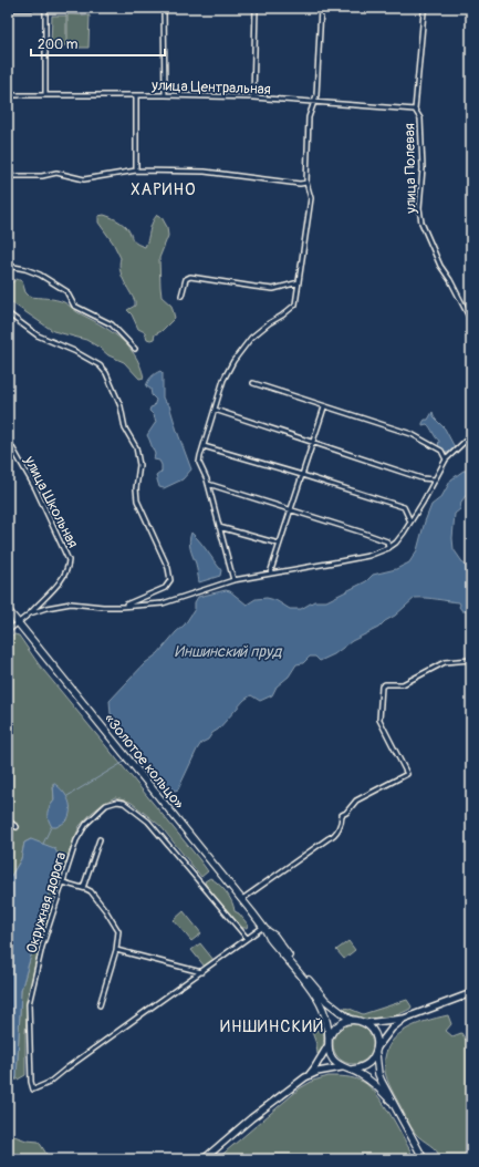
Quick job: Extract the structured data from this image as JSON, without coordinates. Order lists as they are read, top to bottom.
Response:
{
  "streets": {
    "highway": ["«Золотое кольцо»"],
    "street": [
      "улица Центральная",
      "улица Полевая",
      "улица Школьная",
      "Окружная дорога"
    ]
  },
  "crossings": [
    ["улица Центральная", "улица Полевая"],
    ["«Золотое кольцо»", "Окружная дорога"]
  ],
  "districts": ["ХАРИНО", "ИНШИНСКИЙ"],
  "water": ["Иншинский пруд"],
  "scale_bar": "200 m"
}
